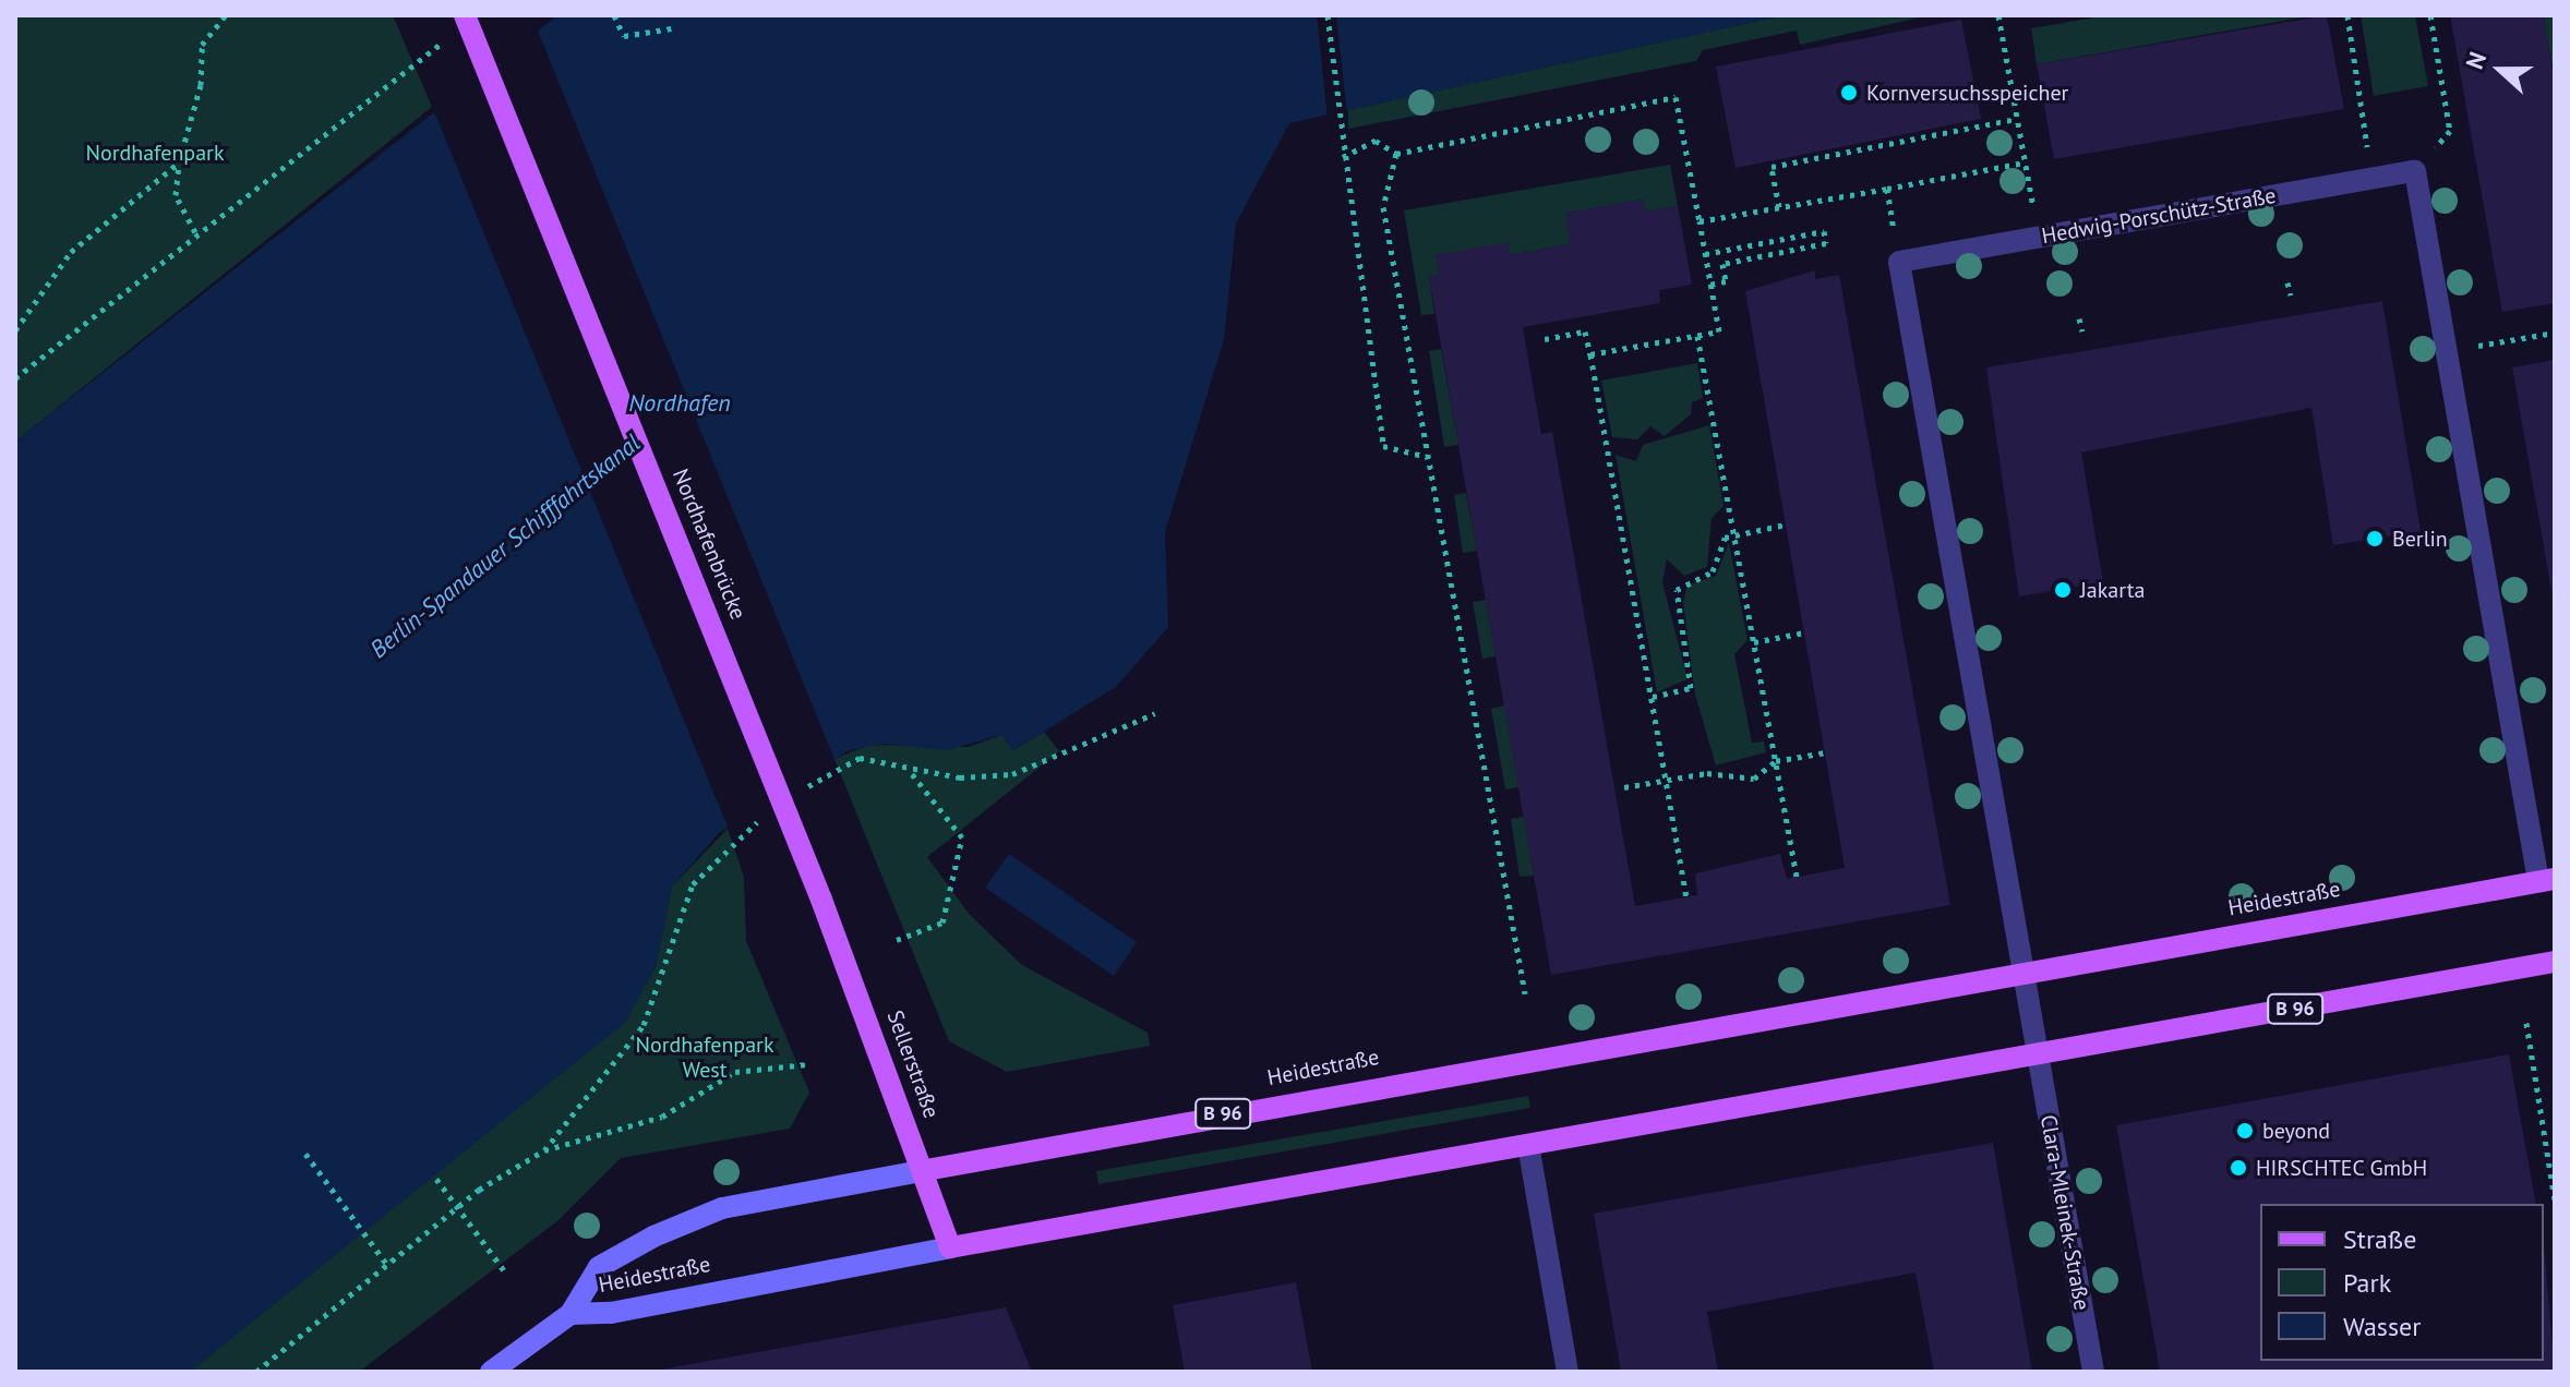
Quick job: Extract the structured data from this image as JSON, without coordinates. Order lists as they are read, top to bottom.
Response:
{
  "streets": {
    "main road": [
      "Nordhafenbrücke",
      "Heidestraße",
      "B 96",
      "Sellerstraße"
    ],
    "street": ["Hedwig-Porschütz-Straße", "Clara-Mleinek-Straße"]
  },
  "crossings": [
    ["Nordhafenbrücke", "Sellerstraße"],
    ["Heidestraße", "Sellerstraße"],
    ["Heidestraße", "Clara-Mleinek-Straße"]
  ],
  "water": ["Nordhafen", "Berlin-Spandauer Schifffahrtskanal"],
  "parks": ["Nordhafenpark", "Nordhafenpark West"],
  "places": [
    "Kornversuchsspeicher",
    "Berlin",
    "Jakarta",
    "beyond",
    "HIRSCHTEC GmbH"
  ],
  "legend": ["Straße", "Park", "Wasser"],
  "north": "left"
}
